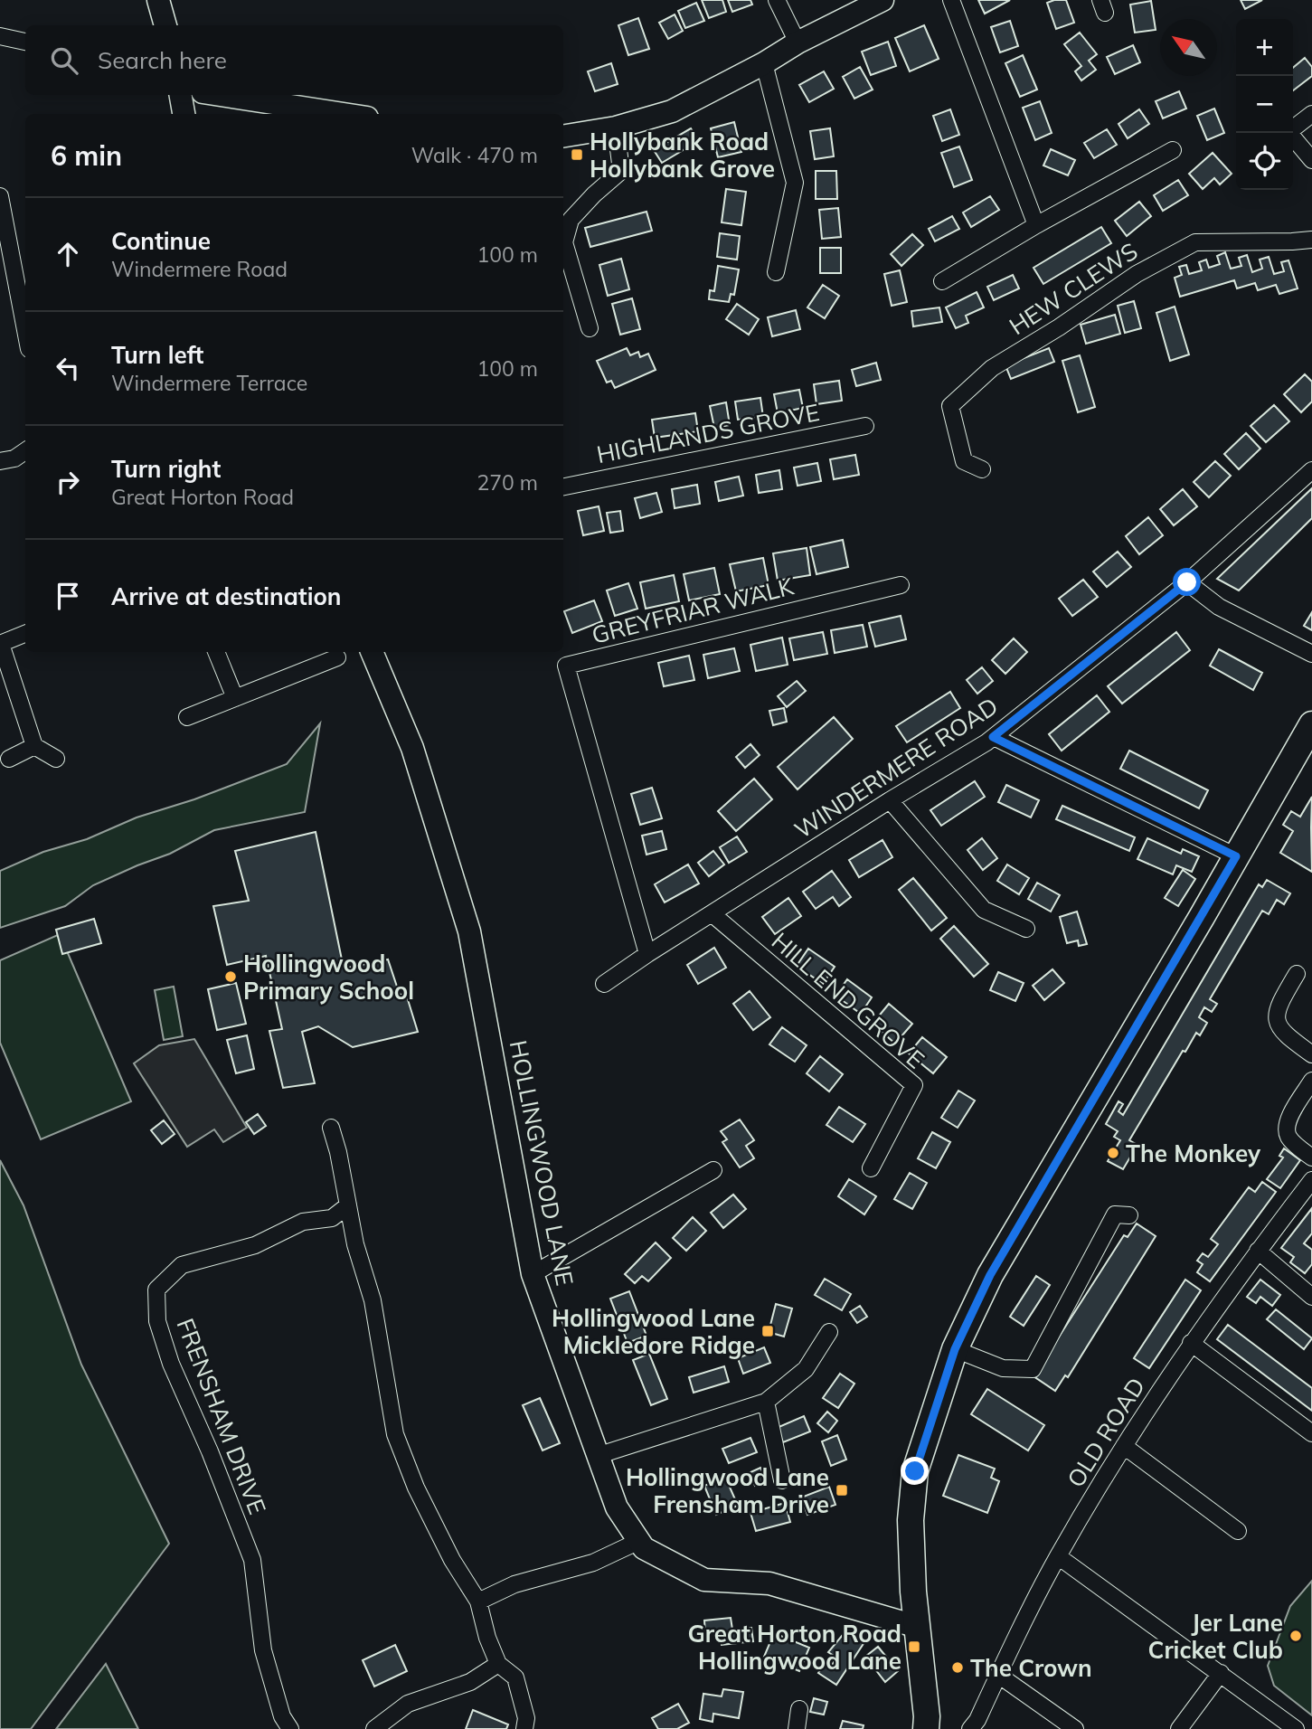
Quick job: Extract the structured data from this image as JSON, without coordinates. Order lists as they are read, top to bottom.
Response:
{
  "streets": {
    "street": [
      "HEW CLEWS",
      "HIGHLANDS GROVE",
      "GREYFRIAR WALK",
      "WINDERMERE ROAD",
      "HILL END GROVE",
      "HOLLINGWOOD LANE",
      "FRENSHAM DRIVE",
      "OLD ROAD"
    ]
  },
  "crossings": [
    ["GREYFRIAR WALK", "WINDERMERE ROAD"],
    ["WINDERMERE ROAD", "HILL END GROVE"]
  ],
  "places": {
    "transit": [
      "Hollybank Road Hollybank Grove",
      "Hollingwood Lane Mickledore Ridge",
      "Hollingwood Lane Frensham Drive",
      "Great Horton Road Hollingwood Lane"
    ],
    "other": [
      "Hollingwood Primary School",
      "The Monkey",
      "Jer Lane Cricket Club",
      "The Crown"
    ]
  },
  "north": "top left",
  "page": {
    "map_buttons": ["+", "−"],
    "search": "Search here",
    "heading": ["6 min", "Walk · 470 m"],
    "list": [
      ["Continue", "Windermere Road", "100 m"],
      ["Turn left", "Windermere Terrace", "100 m"],
      ["Turn right", "Great Horton Road", "270 m"],
      "Arrive at destination"
    ]
  }
}
